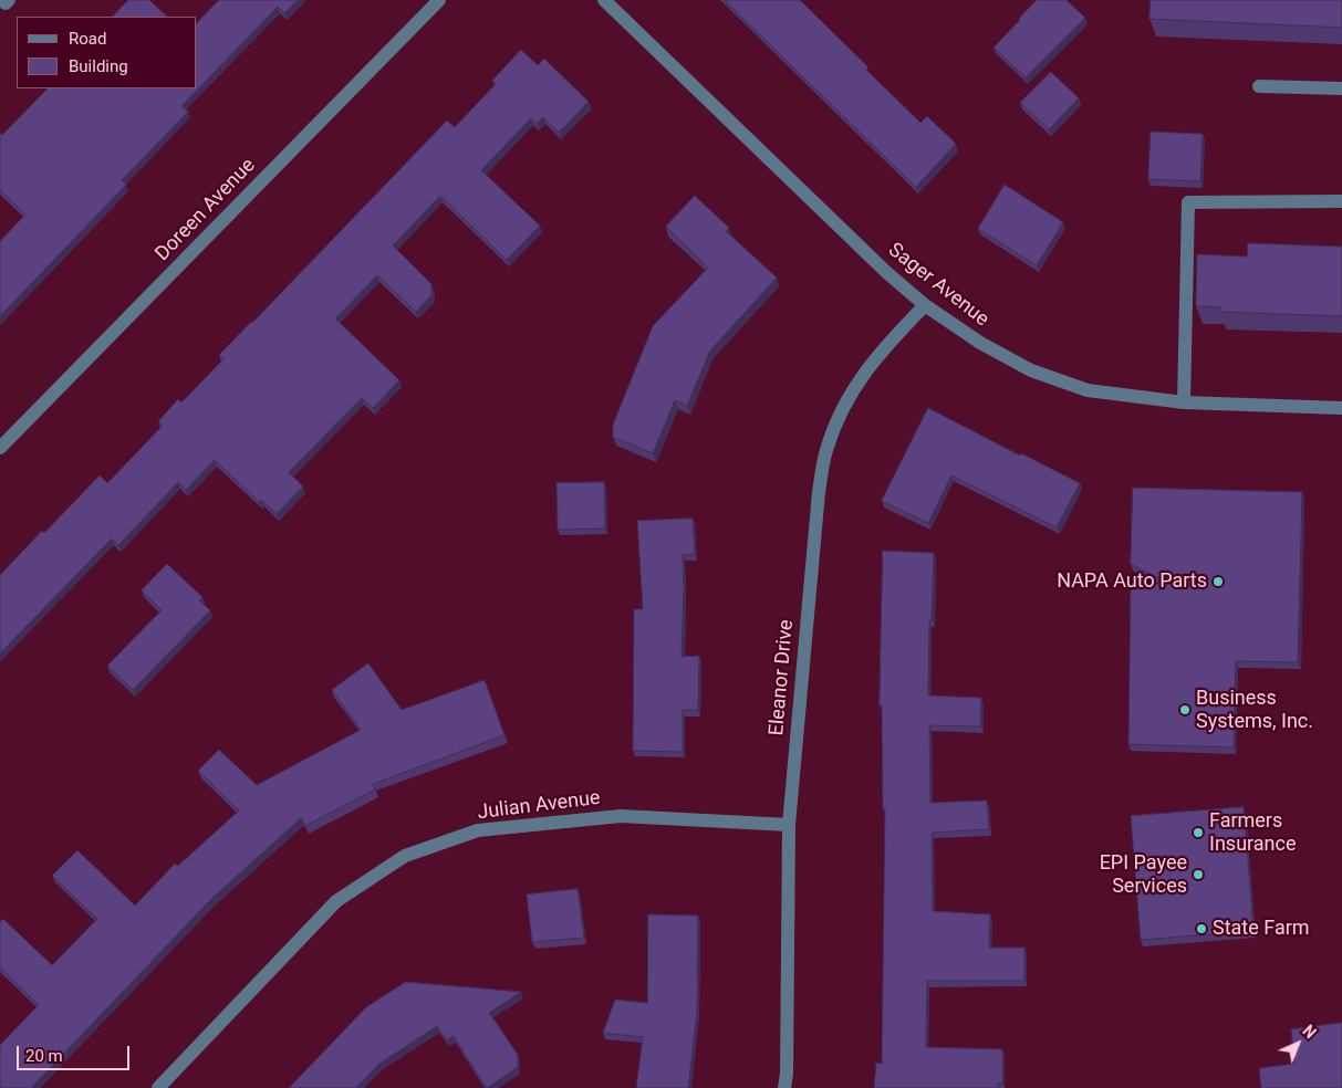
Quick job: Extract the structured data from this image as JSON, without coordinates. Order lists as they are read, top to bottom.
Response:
{
  "streets": {
    "street": [
      "Doreen Avenue",
      "Sager Avenue",
      "Eleanor Drive",
      "Julian Avenue"
    ]
  },
  "crossings": [
    ["Sager Avenue", "Eleanor Drive"],
    ["Eleanor Drive", "Julian Avenue"]
  ],
  "places": [
    "NAPA Auto Parts",
    "Business Systems, Inc.",
    "Farmers Insurance",
    "EPI Payee Services",
    "State Farm"
  ],
  "legend": ["Road", "Building"],
  "scale_bar": "20 m",
  "north": "top right"
}
